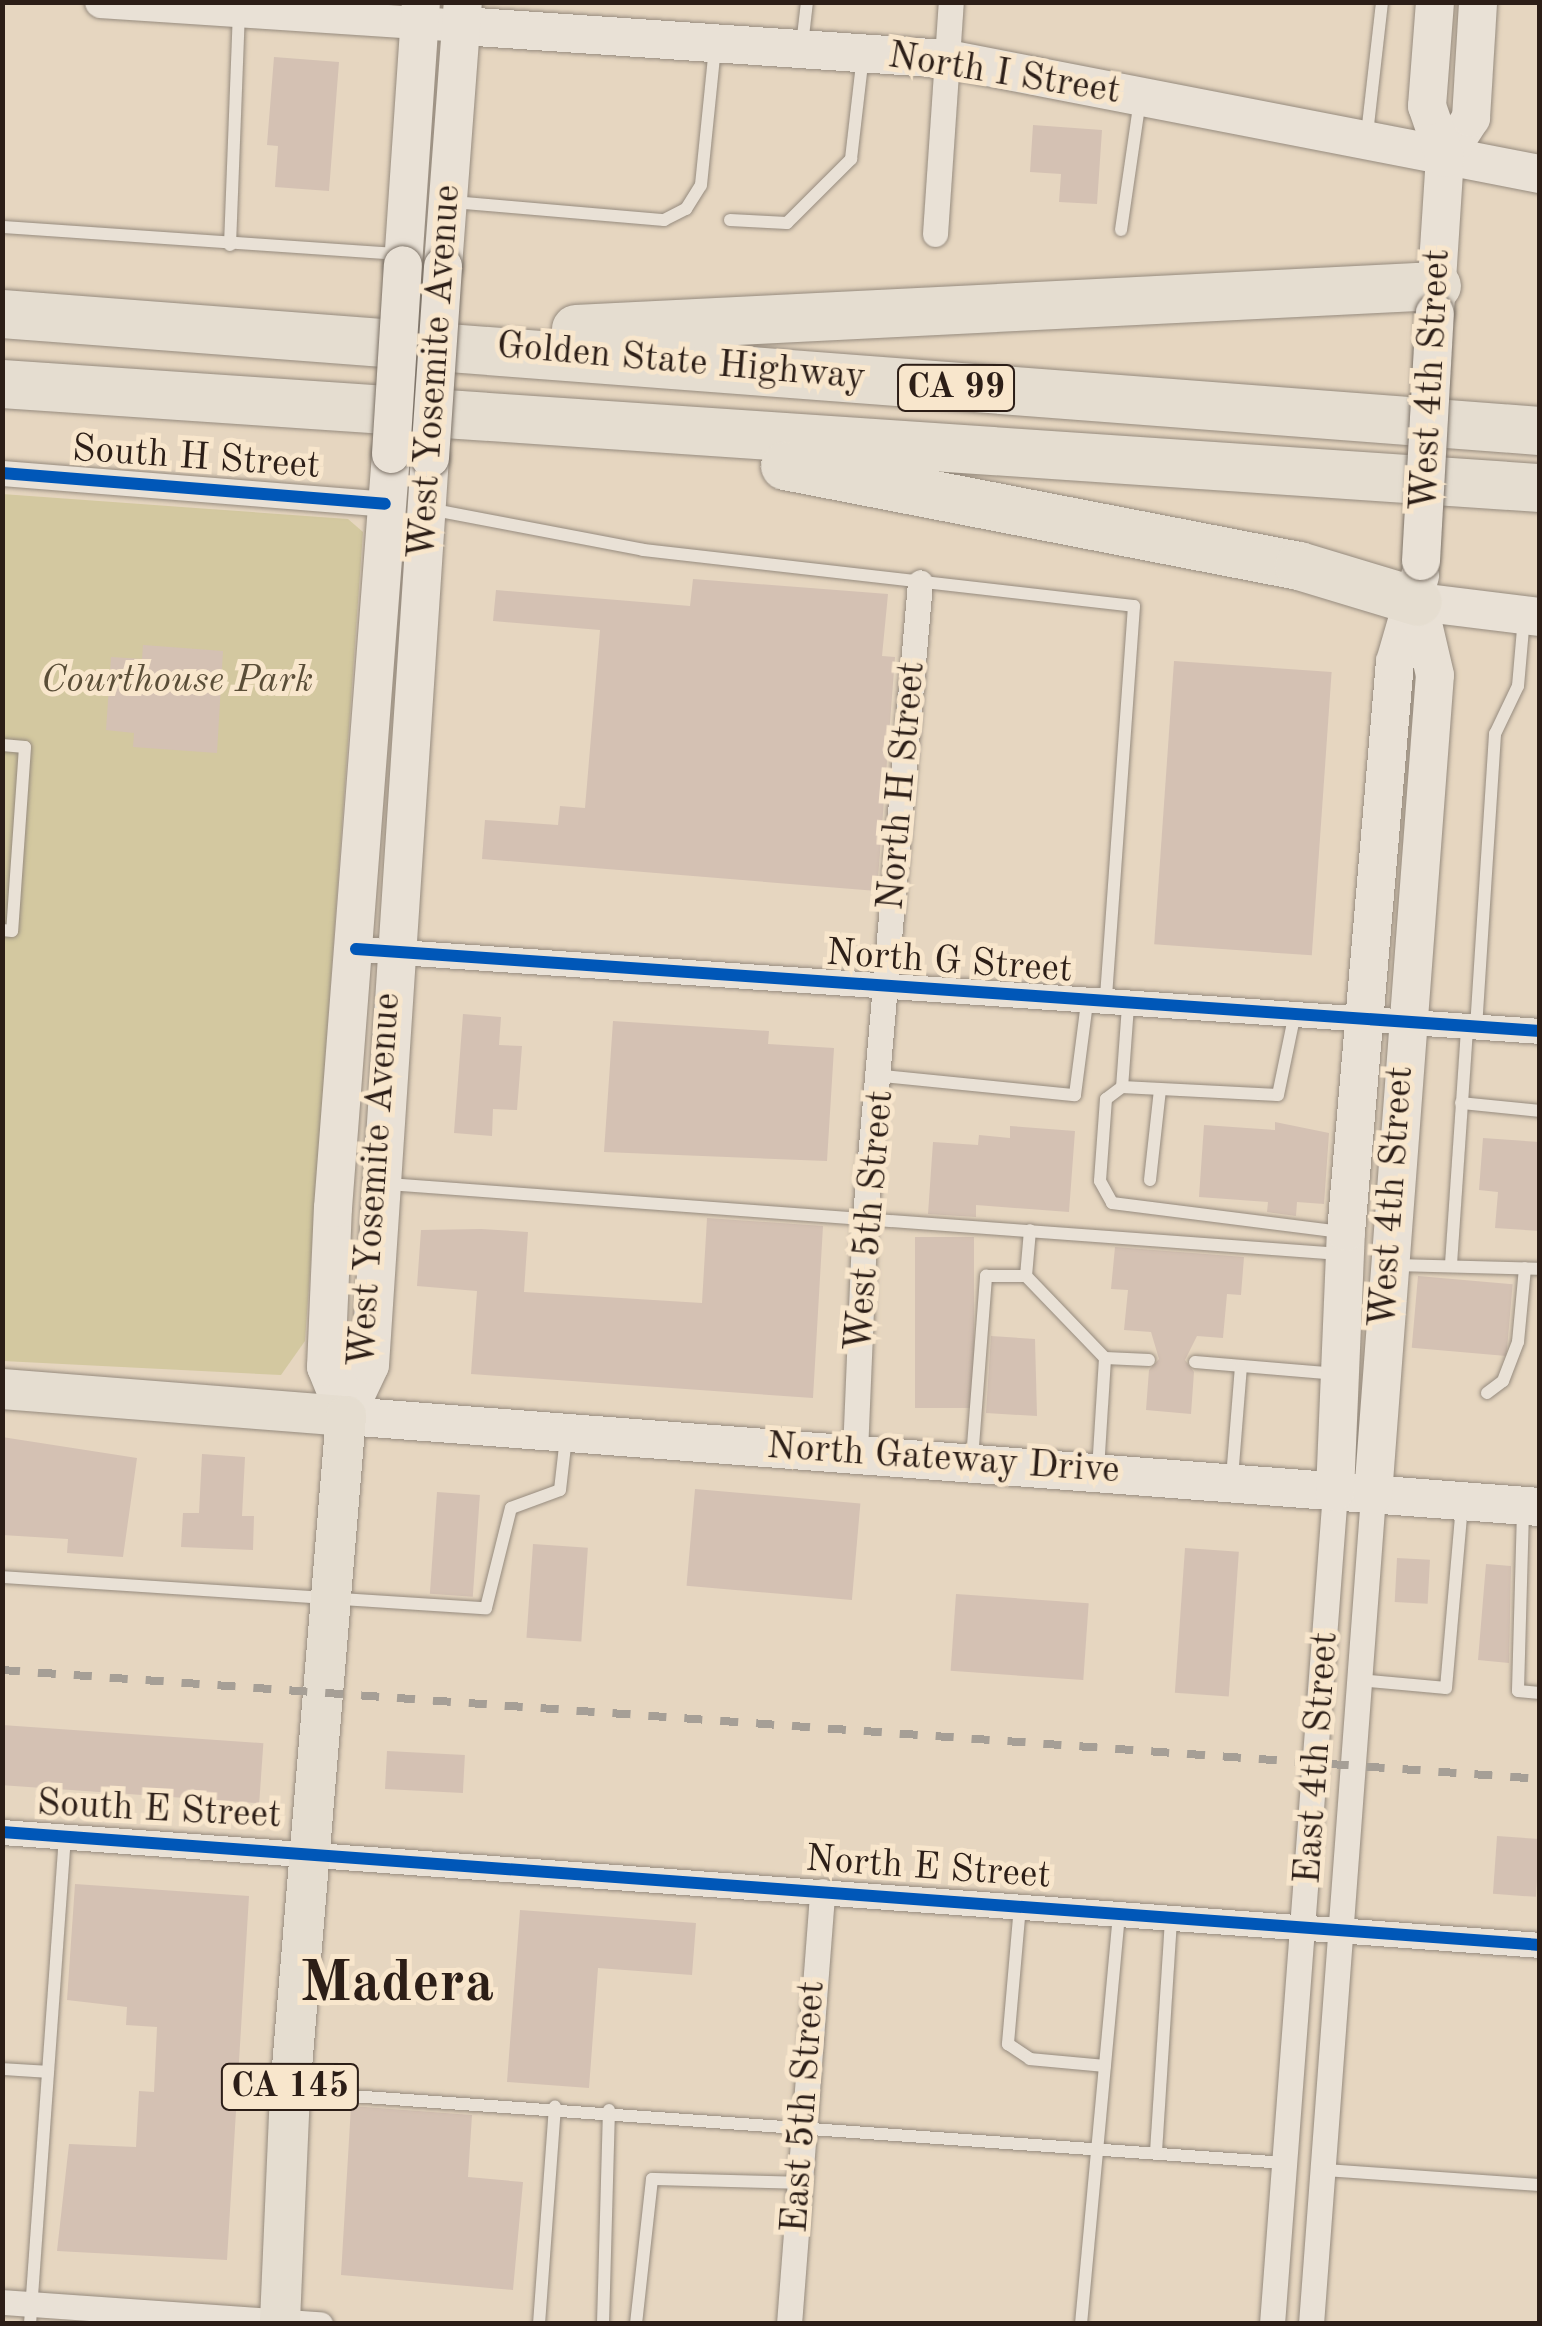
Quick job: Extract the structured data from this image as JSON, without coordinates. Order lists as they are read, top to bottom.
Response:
{
  "streets": {
    "highway": ["Golden State Highway", "CA 99"],
    "main road": [
      "North I Street",
      "West Yosemite Avenue",
      "West 4th Street",
      "North Gateway Drive",
      "CA 145"
    ],
    "street": [
      "South H Street",
      "North H Street",
      "North G Street",
      "West 5th Street",
      "East 4th Street",
      "South E Street",
      "North E Street",
      "East 5th Street"
    ]
  },
  "crossings": [
    ["North I Street", "West Yosemite Avenue"],
    ["North I Street", "West 4th Street"],
    ["West Yosemite Avenue", "South H Street"],
    ["West Yosemite Avenue", "North G Street"],
    ["West Yosemite Avenue", "North Gateway Drive"],
    ["West Yosemite Avenue", "CA 145"],
    ["West 4th Street", "North G Street"],
    ["West 4th Street", "North Gateway Drive"],
    ["West 4th Street", "East 4th Street"],
    ["North H Street", "North G Street"],
    ["North H Street", "West 5th Street"],
    ["North G Street", "West 5th Street"],
    ["West 5th Street", "North Gateway Drive"],
    ["North Gateway Drive", "East 4th Street"],
    ["North Gateway Drive", "CA 145"],
    ["East 4th Street", "North E Street"],
    ["South E Street", "North E Street"],
    ["South E Street", "CA 145"],
    ["North E Street", "CA 145"],
    ["North E Street", "East 5th Street"]
  ],
  "districts": ["Madera"],
  "parks": ["Courthouse Park"]
}
